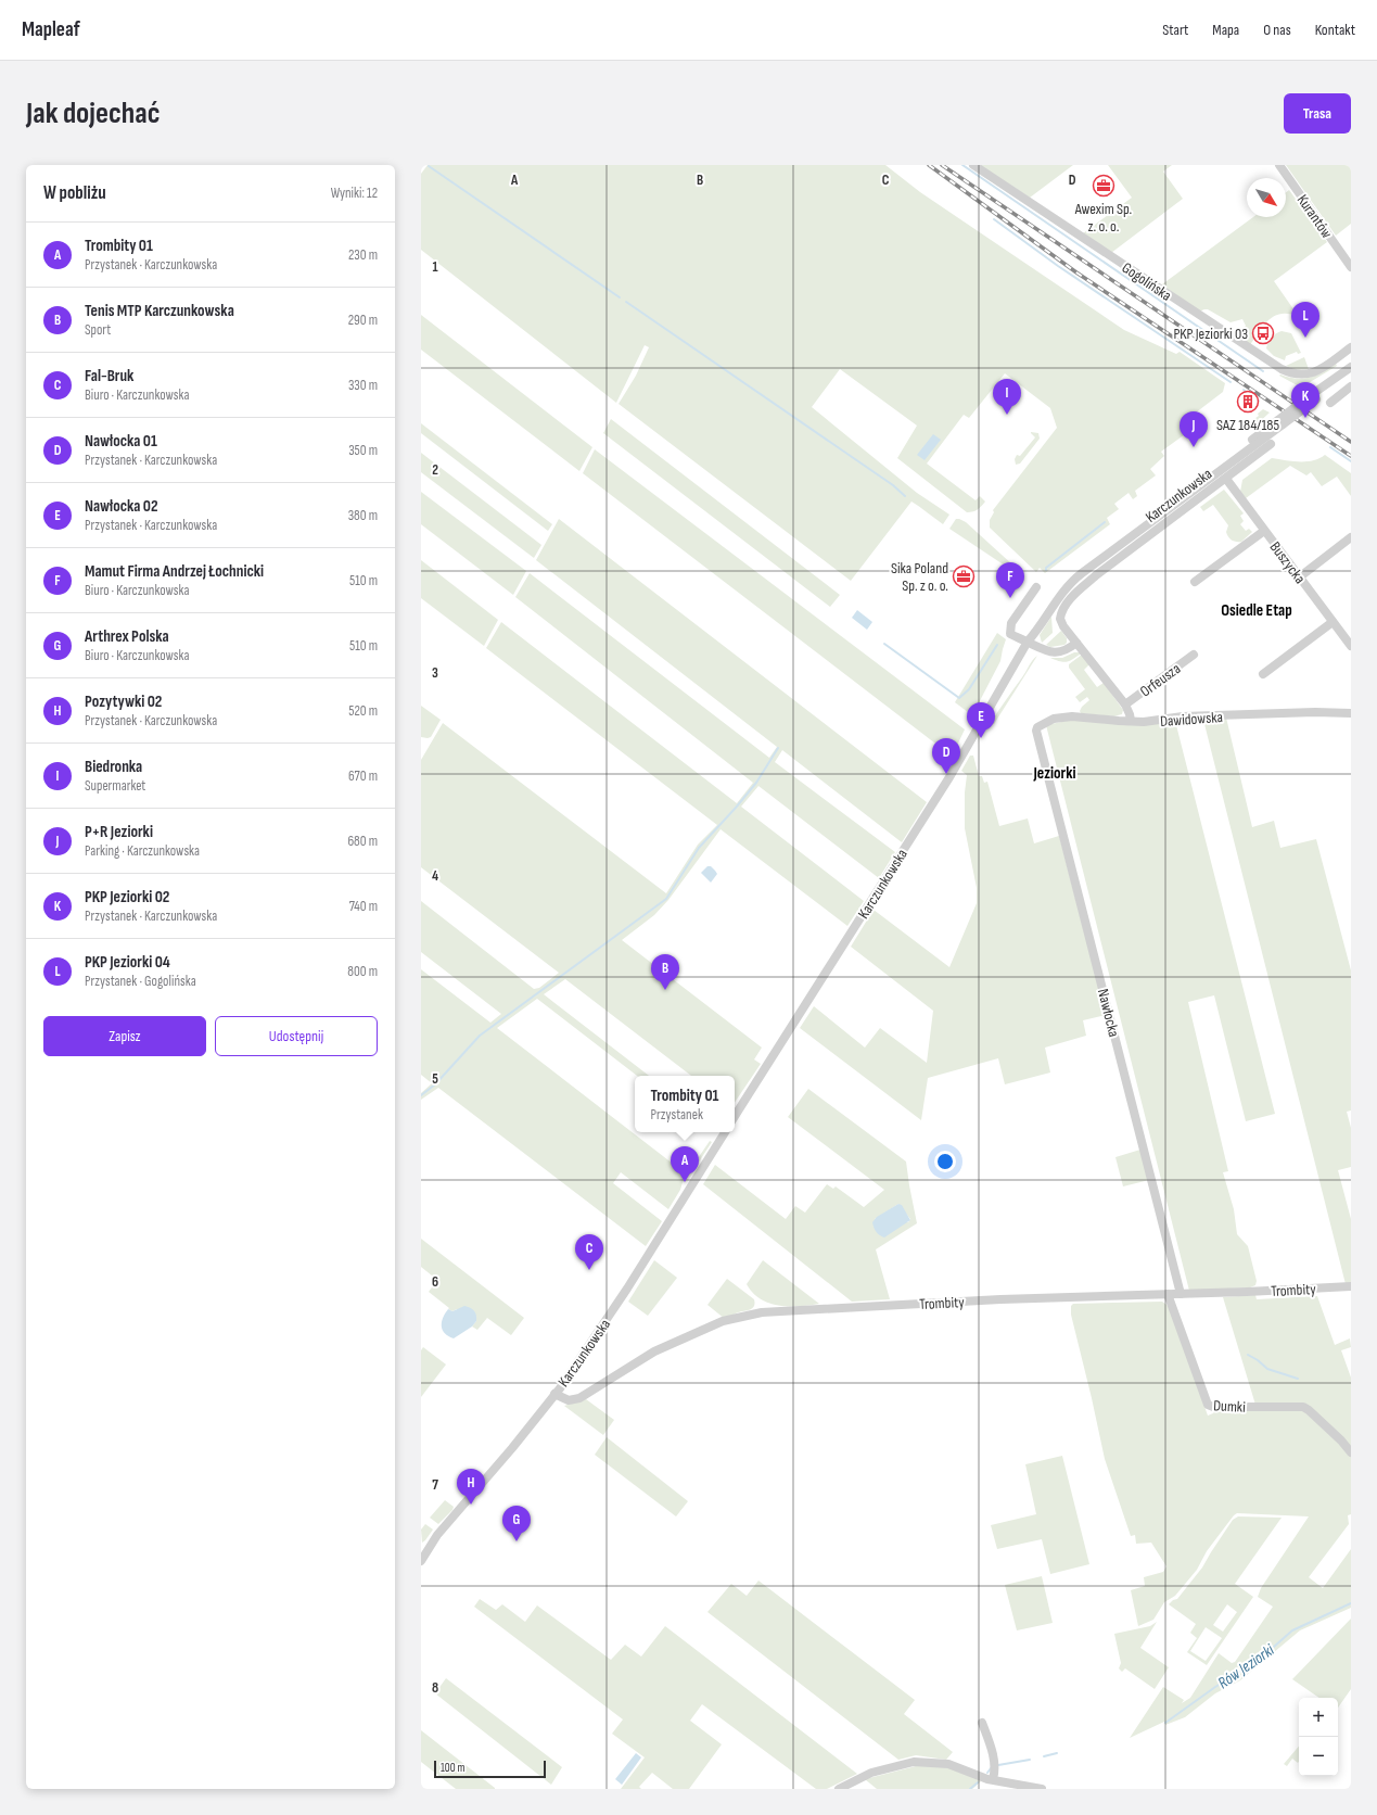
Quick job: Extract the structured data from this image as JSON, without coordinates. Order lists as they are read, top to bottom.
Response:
{
  "streets": {
    "street": [
      "Kurantów",
      "Gogolińska",
      "Karczunkowska",
      "Buszycka",
      "Orfeusza",
      "Dawidowska",
      "Nawłocka",
      "Trombity",
      "Dumki"
    ]
  },
  "crossings": [
    ["Karczunkowska", "Buszycka"],
    ["Karczunkowska", "Trombity"],
    ["Dawidowska", "Nawłocka"],
    ["Nawłocka", "Trombity"],
    ["Trombity", "Dumki"]
  ],
  "districts": ["Osiedle Etap", "Jeziorki"],
  "water": ["Rów Jeziorki"],
  "places": {
    "office": ["Awexim Sp. z. o. o.", "Sika Poland Sp. z o. o."],
    "bus stop": ["PKP Jeziorki 03"],
    "building": ["SAZ 184/185"]
  },
  "scale_bar": "100 m",
  "north": "bottom right",
  "page": {
    "header": "Mapleaf",
    "nav": [
      "Start",
      "Mapa",
      "O nas",
      "Kontakt"
    ],
    "buttons": [
      "Trasa",
      ["Zapisz", "Udostępnij"]
    ],
    "title": "Jak dojechać",
    "heading": ["W pobliżu", "Wyniki: 12"],
    "list": [
      {
        "mark": "A",
        "name": "Trombity 01",
        "note": "Przystanek · Karczunkowska",
        "value": "230 m"
      },
      {
        "mark": "B",
        "name": "Tenis MTP Karczunkowska",
        "note": "Sport",
        "value": "290 m"
      },
      {
        "mark": "C",
        "name": "Fal-Bruk",
        "note": "Biuro · Karczunkowska",
        "value": "330 m"
      },
      {
        "mark": "D",
        "name": "Nawłocka 01",
        "note": "Przystanek · Karczunkowska",
        "value": "350 m"
      },
      {
        "mark": "E",
        "name": "Nawłocka 02",
        "note": "Przystanek · Karczunkowska",
        "value": "380 m"
      },
      {
        "mark": "F",
        "name": "Mamut Firma Andrzej Łochnicki",
        "note": "Biuro · Karczunkowska",
        "value": "510 m"
      },
      {
        "mark": "G",
        "name": "Arthrex Polska",
        "note": "Biuro · Karczunkowska",
        "value": "510 m"
      },
      {
        "mark": "H",
        "name": "Pozytywki 02",
        "note": "Przystanek · Karczunkowska",
        "value": "520 m"
      },
      {
        "mark": "I",
        "name": "Biedronka",
        "note": "Supermarket",
        "value": "670 m"
      },
      {
        "mark": "J",
        "name": "P+R Jeziorki",
        "note": "Parking · Karczunkowska",
        "value": "680 m"
      },
      {
        "mark": "K",
        "name": "PKP Jeziorki 02",
        "note": "Przystanek · Karczunkowska",
        "value": "740 m"
      },
      {
        "mark": "L",
        "name": "PKP Jeziorki 04",
        "note": "Przystanek · Gogolińska",
        "value": "800 m"
      }
    ],
    "pins": [
      "L",
      "I",
      "K",
      "J",
      "F",
      "E",
      "D",
      "B",
      "A",
      "C",
      "H",
      "G"
    ],
    "popup": ["Trombity 01", "Przystanek"],
    "map_buttons": ["+", "−"],
    "scale": "100 m"
  },
  "grid": {
    "columns": [
      "A",
      "B",
      "C",
      "D"
    ],
    "rows": [
      "1",
      "2",
      "3",
      "4",
      "5",
      "6",
      "7",
      "8"
    ]
  }
}
